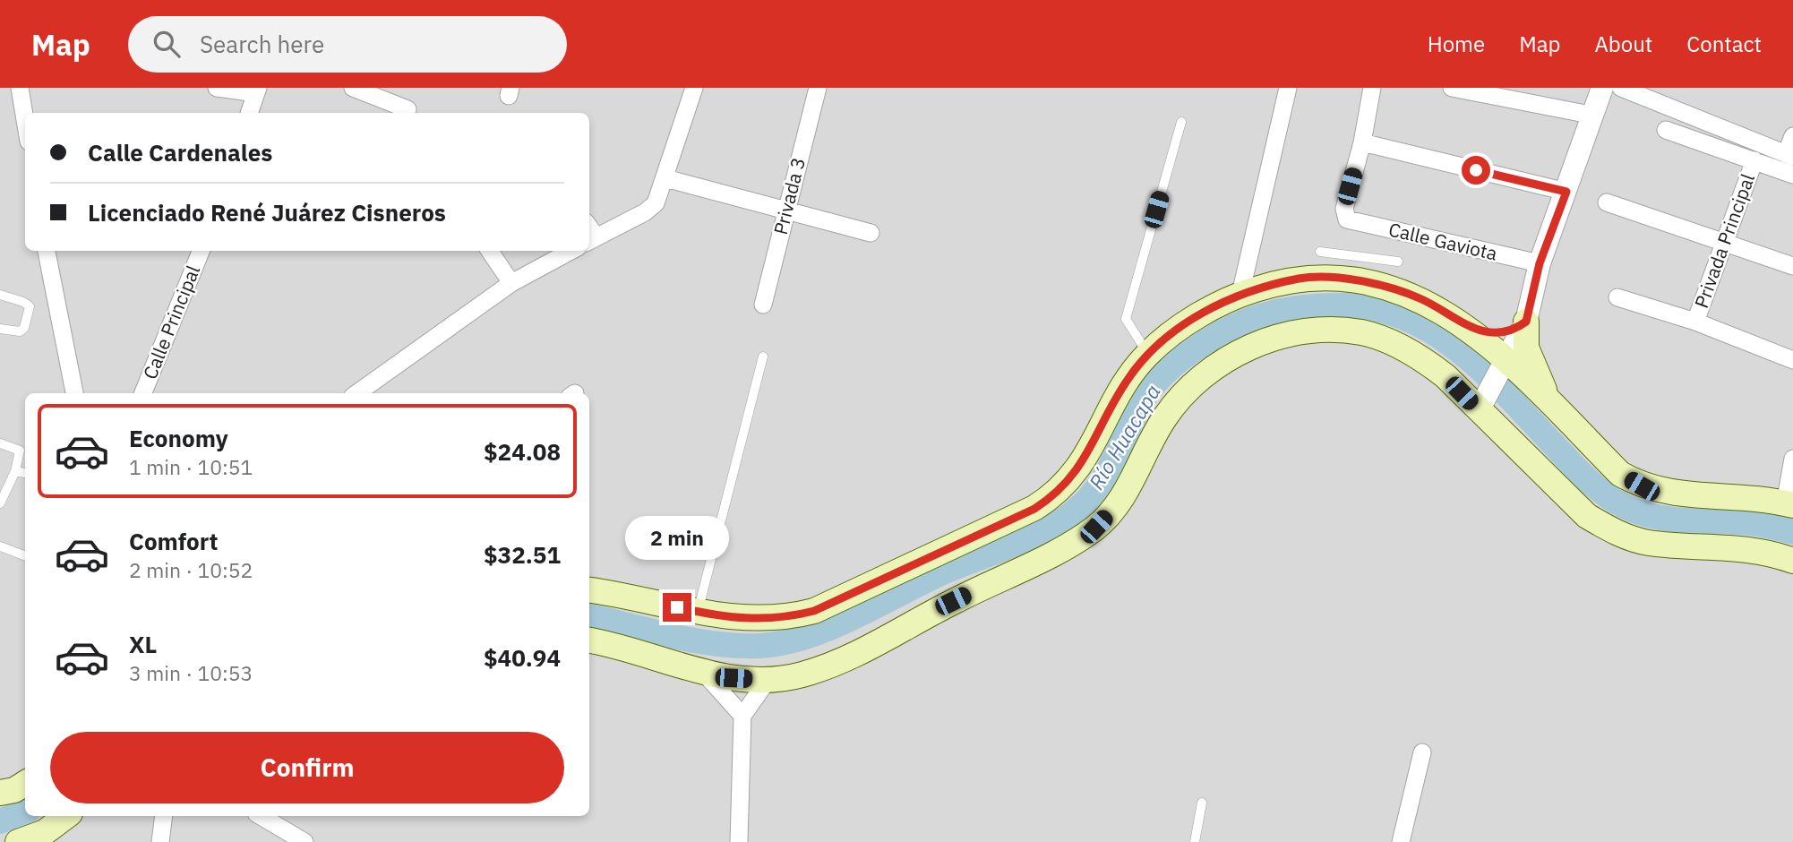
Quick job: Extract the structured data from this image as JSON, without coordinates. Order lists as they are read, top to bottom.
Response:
{
  "streets": {
    "street": [
      "Privada 3",
      "Privada Principal",
      "Calle Gaviota",
      "Calle Principal"
    ]
  },
  "water": ["Río Huacapa"],
  "page": {
    "header": "Map",
    "search": "Search here",
    "nav": [
      "Home",
      "Map",
      "About",
      "Contact"
    ],
    "banner": ["Calle Cardenales", "Licenciado René Juárez Cisneros"],
    "list": [
      {
        "name": "Economy",
        "note": "1 min · 10:51",
        "value": "$24.08"
      },
      {
        "name": "Comfort",
        "note": "2 min · 10:52",
        "value": "$32.51"
      },
      {
        "name": "XL",
        "note": "3 min · 10:53",
        "value": "$40.94"
      }
    ],
    "bubble": "2 min",
    "buttons": "Confirm"
  }
}
